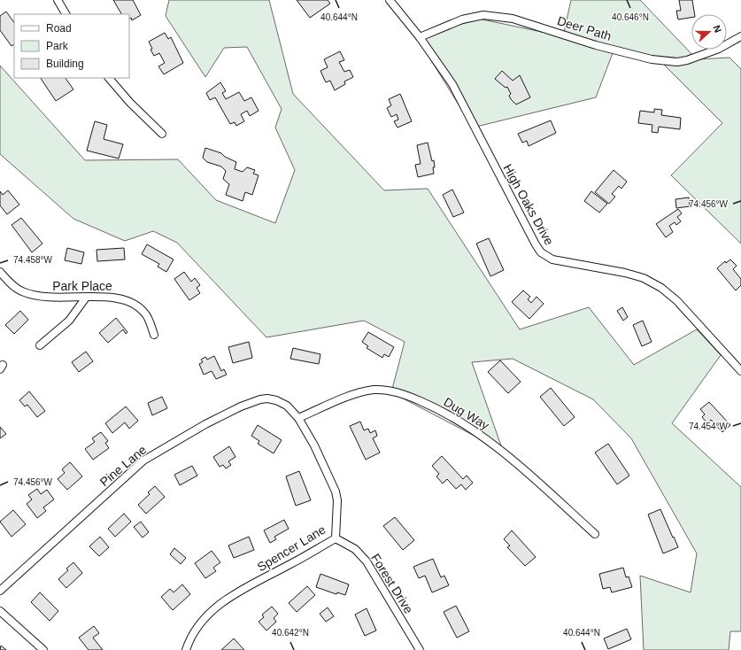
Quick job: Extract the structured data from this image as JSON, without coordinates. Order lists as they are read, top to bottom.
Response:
{
  "streets": {
    "street": [
      "Deer Path",
      "High Oaks Drive",
      "Park Place",
      "Dug Way",
      "Pine Lane",
      "Spencer Lane",
      "Forest Drive"
    ]
  },
  "crossings": [
    ["Deer Path", "High Oaks Drive"],
    ["Dug Way", "Pine Lane"],
    ["Dug Way", "Spencer Lane"],
    ["Pine Lane", "Spencer Lane"],
    ["Spencer Lane", "Forest Drive"]
  ],
  "legend": ["Road", "Park", "Building"],
  "north": "right",
  "coordinates": [
    "40.644°N",
    "40.646°N",
    "74.456°W",
    "74.458°W",
    "74.454°W",
    "40.642°N"
  ]
}
